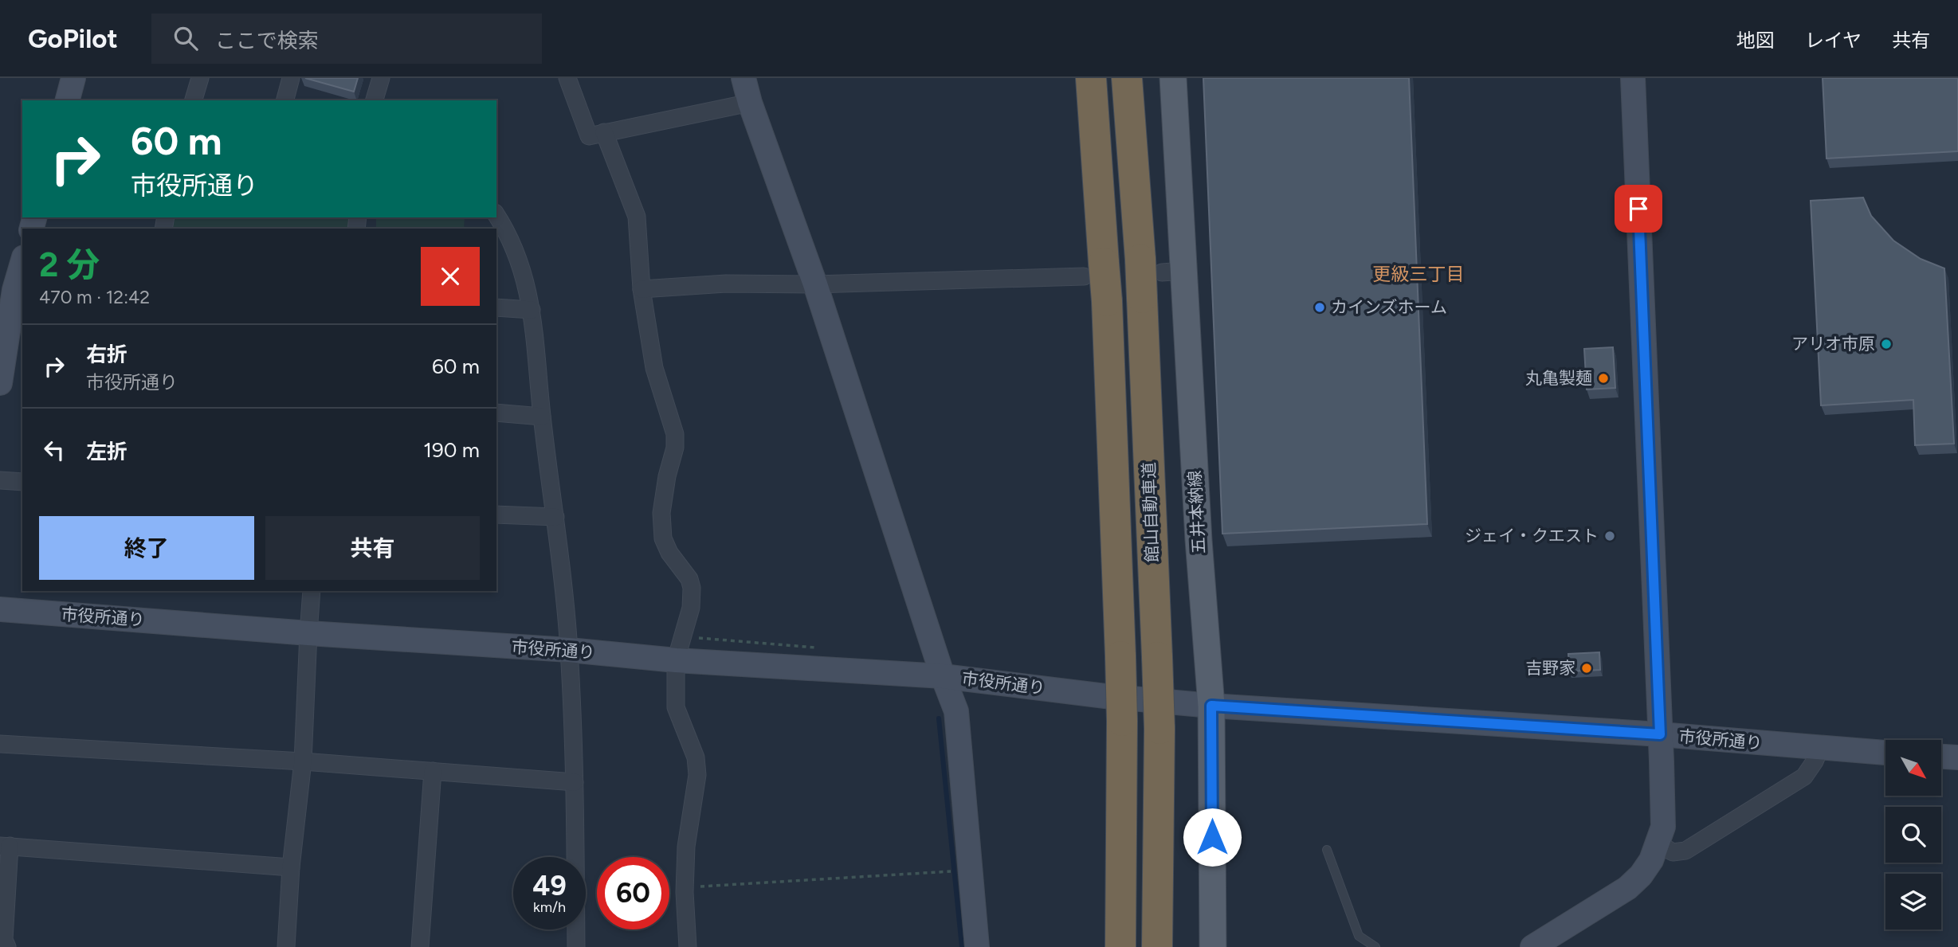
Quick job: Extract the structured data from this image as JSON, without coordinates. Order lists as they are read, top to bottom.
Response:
{
  "streets": {
    "highway": ["館山自動車道"],
    "main road": ["五井本納線"],
    "street": ["市役所通り"]
  },
  "crossings": [
    ["館山自動車道", "五井本納線"],
    ["五井本納線", "市役所通り"]
  ],
  "districts": ["更級三丁目"],
  "places": [
    "カインズホーム",
    "アリオ市原",
    "丸亀製麺",
    "ジェイ・クエスト",
    "吉野家"
  ],
  "north": "bottom right",
  "page": {
    "header": "GoPilot",
    "search": "ここで検索",
    "nav": ["地図", "レイヤ", "共有"],
    "turn": ["60 m", "市役所通り"],
    "heading": ["2 分", "470 m · 12:42"],
    "list": [
      {
        "name": "右折",
        "note": "市役所通り",
        "value": "60 m"
      },
      {
        "name": "左折",
        "value": "190 m"
      }
    ],
    "buttons": ["終了", "共有"],
    "speed": "49 km/h",
    "limit": "60"
  }
}
